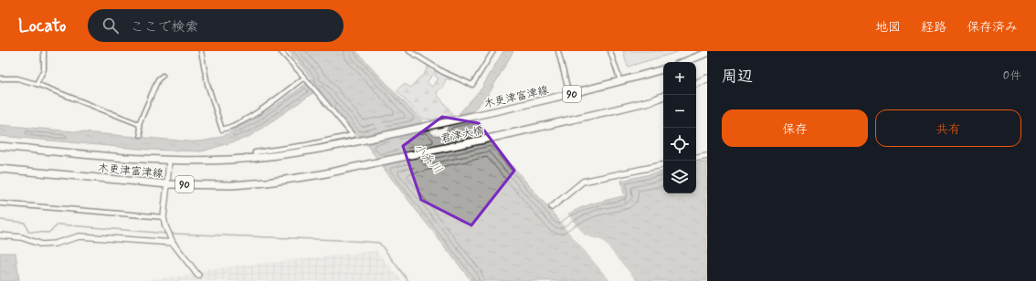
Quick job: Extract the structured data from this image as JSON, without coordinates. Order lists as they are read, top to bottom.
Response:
{
  "streets": {
    "main road": ["90", "木更津富津線", "君津大橋"]
  },
  "crossings": [
    ["木更津富津線", "君津大橋"]
  ],
  "water": ["小糸川"],
  "page": {
    "header": "Locato",
    "search": "ここで検索",
    "nav": ["地図", "経路", "保存済み"],
    "heading": ["周辺", "0件"],
    "map_buttons": ["+", "−"],
    "buttons": ["保存", "共有"]
  }
}
